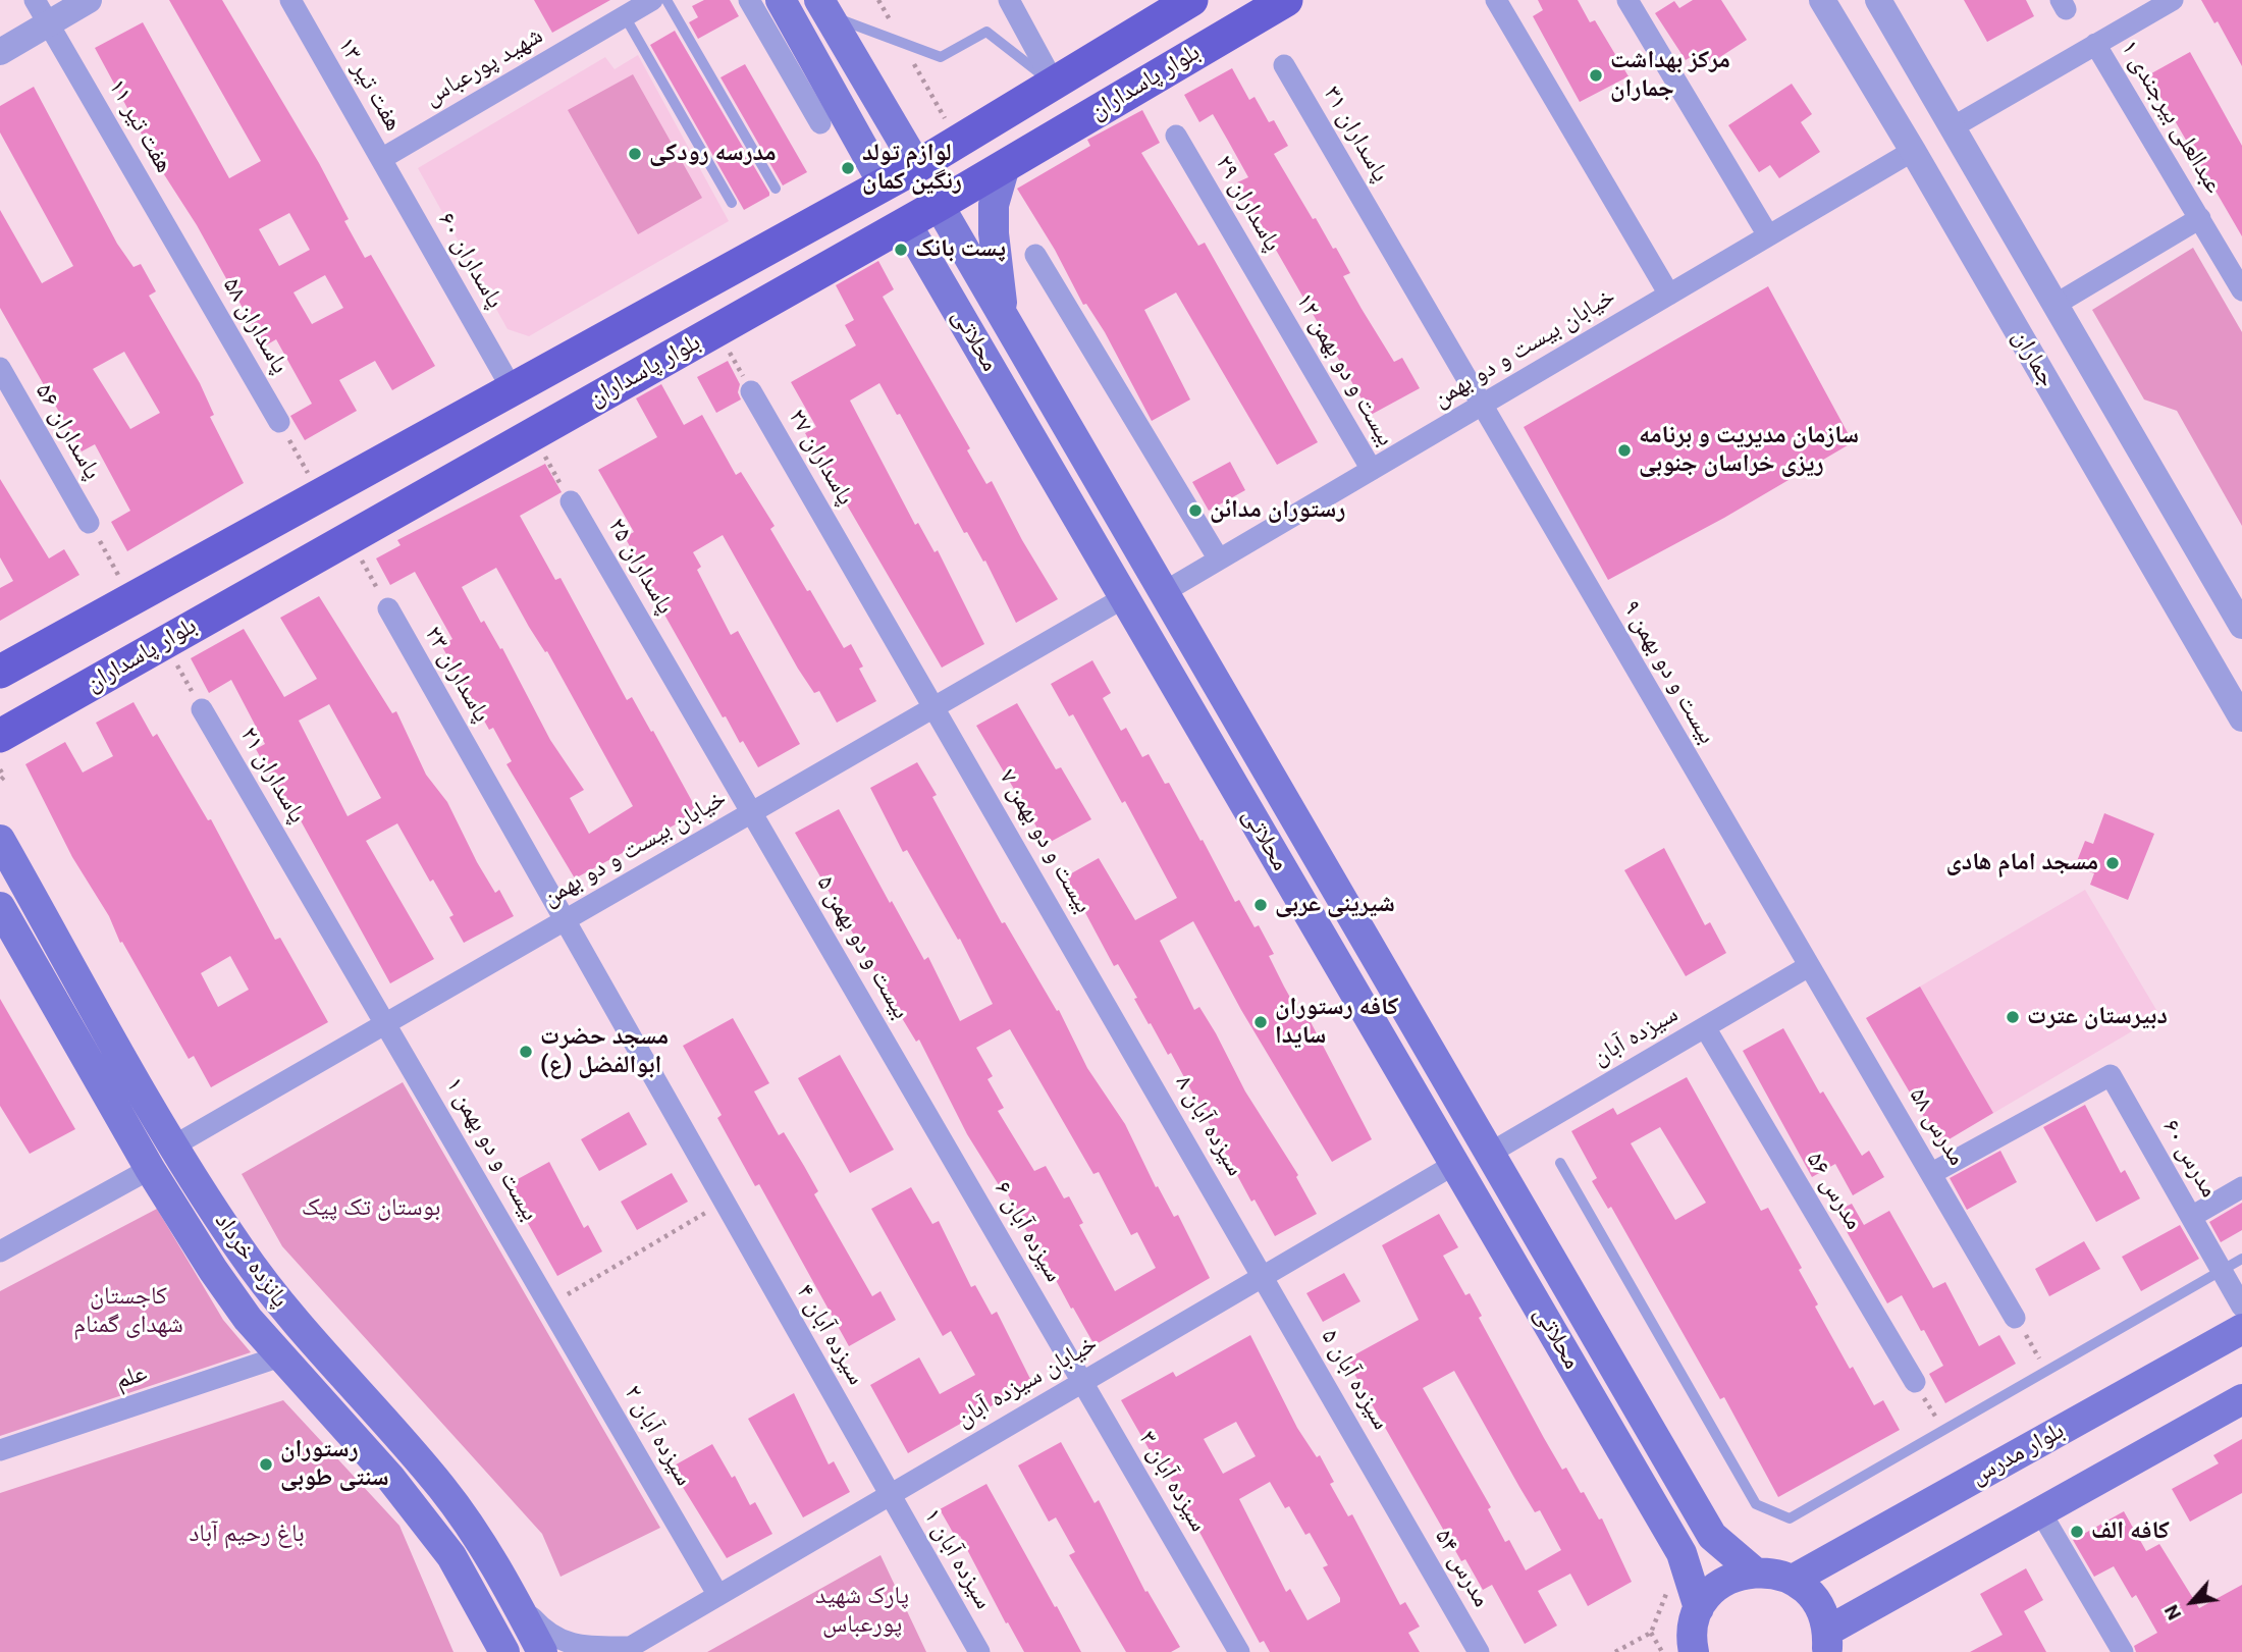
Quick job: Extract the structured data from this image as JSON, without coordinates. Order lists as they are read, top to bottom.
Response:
{
  "streets": {
    "main road": [
      "بلوار پاسداران",
      "محلاتی",
      "پانزده خرداد",
      "بلوار مدرس"
    ],
    "street": [
      "شهید پورعباس",
      "هفت تیر ۱۳",
      "عبدالعلی بیرجندی ۱",
      "هفت تیر ۱۱",
      "پاسداران ۳۱",
      "پاسداران ۲۹",
      "پاسداران ۶۰",
      "پاسداران ۵۸",
      "خیابان بیست و دو بهمن",
      "جماران",
      "بیست و دو بهمن ۱۲",
      "پاسداران ۵۶",
      "پاسداران ۲۷",
      "پاسداران ۲۵",
      "بیست و دو بهمن ۹",
      "پاسداران ۲۳",
      "پاسداران ۲۱",
      "بیست و دو بهمن ۷",
      "بیست و دو بهمن ۵",
      "سیزده آبان",
      "سیزده آبان ۸",
      "مدرس ۵۸",
      "بیست و دو بهمن ۱",
      "مدرس ۶۰",
      "مدرس ۵۶",
      "سیزده آبان ۶",
      "سیزده آبان ۴",
      "علم",
      "سیزده آبان ۵",
      "خیابان سیزده آبان",
      "سیزده آبان ۲",
      "سیزده آبان ۳",
      "سیزده آبان ۱",
      "مدرس ۵۴"
    ]
  },
  "crossings": [
    ["شهید پورعباس", "هفت تیر ۱۳"],
    ["شهید پورعباس", "پاسداران ۶۰"],
    ["بلوار پاسداران", "پاسداران ۶۰"],
    ["بلوار پاسداران", "محلاتی"],
    ["هفت تیر ۱۳", "پاسداران ۶۰"],
    ["هفت تیر ۱۱", "پاسداران ۵۸"],
    ["پاسداران ۳۱", "خیابان بیست و دو بهمن"],
    ["پاسداران ۳۱", "بیست و دو بهمن ۹"],
    ["پاسداران ۲۹", "بیست و دو بهمن ۱۲"],
    ["محلاتی", "خیابان بیست و دو بهمن"],
    ["محلاتی", "سیزده آبان"],
    ["محلاتی", "خیابان سیزده آبان"],
    ["خیابان بیست و دو بهمن", "جماران"],
    ["خیابان بیست و دو بهمن", "بیست و دو بهمن ۱۲"],
    ["خیابان بیست و دو بهمن", "پاسداران ۲۷"],
    ["خیابان بیست و دو بهمن", "پاسداران ۲۵"],
    ["خیابان بیست و دو بهمن", "بیست و دو بهمن ۹"],
    ["خیابان بیست و دو بهمن", "پاسداران ۲۳"],
    ["خیابان بیست و دو بهمن", "پاسداران ۲۱"],
    ["خیابان بیست و دو بهمن", "بیست و دو بهمن ۷"],
    ["خیابان بیست و دو بهمن", "بیست و دو بهمن ۵"],
    ["خیابان بیست و دو بهمن", "بیست و دو بهمن ۱"],
    ["خیابان بیست و دو بهمن", "پانزده خرداد"],
    ["خیابان بیست و دو بهمن", "سیزده آبان ۴"],
    ["پاسداران ۲۷", "بیست و دو بهمن ۷"],
    ["پاسداران ۲۵", "بیست و دو بهمن ۵"],
    ["بیست و دو بهمن ۹", "سیزده آبان"],
    ["بیست و دو بهمن ۹", "مدرس ۵۸"],
    ["پاسداران ۲۳", "سیزده آبان ۴"],
    ["پاسداران ۲۱", "بیست و دو بهمن ۱"],
    ["بیست و دو بهمن ۷", "سیزده آبان ۸"],
    ["بیست و دو بهمن ۵", "سیزده آبان ۶"],
    ["سیزده آبان", "مدرس ۵۸"],
    ["سیزده آبان", "مدرس ۵۶"],
    ["سیزده آبان ۸", "سیزده آبان ۵"],
    ["سیزده آبان ۸", "خیابان سیزده آبان"],
    ["مدرس ۵۸", "مدرس ۶۰"],
    ["بیست و دو بهمن ۱", "سیزده آبان ۲"],
    ["سیزده آبان ۶", "خیابان سیزده آبان"],
    ["سیزده آبان ۶", "سیزده آبان ۳"],
    ["پانزده خرداد", "علم"],
    ["پانزده خرداد", "خیابان سیزده آبان"],
    ["سیزده آبان ۴", "خیابان سیزده آبان"],
    ["سیزده آبان ۴", "سیزده آبان ۱"],
    ["سیزده آبان ۵", "خیابان سیزده آبان"],
    ["سیزده آبان ۵", "مدرس ۵۴"],
    ["خیابان سیزده آبان", "سیزده آبان ۲"],
    ["خیابان سیزده آبان", "سیزده آبان ۳"],
    ["خیابان سیزده آبان", "سیزده آبان ۱"]
  ],
  "parks": [
    "بوستان تک پیک",
    "کاجستان شهدای گمنام",
    "باغ رحیم آباد",
    "پارک شهید پورعباس"
  ],
  "places": [
    "مرکز بهداشت جماران",
    "مدرسه رودکی",
    "لوازم تولد رنگین کمان",
    "پست بانک",
    "سازمان مدیریت و برنامه ریزی خراسان جنوبی",
    "رستوران مدائن",
    "مسجد امام هادی",
    "شیرینی عربی",
    "دبیرستان عترت",
    "کافه رستوران سایدا",
    "مسجد حضرت ابوالفضل (ع)",
    "رستوران سنتی طوبی",
    "کافه الف"
  ],
  "north": "bottom left"
}
